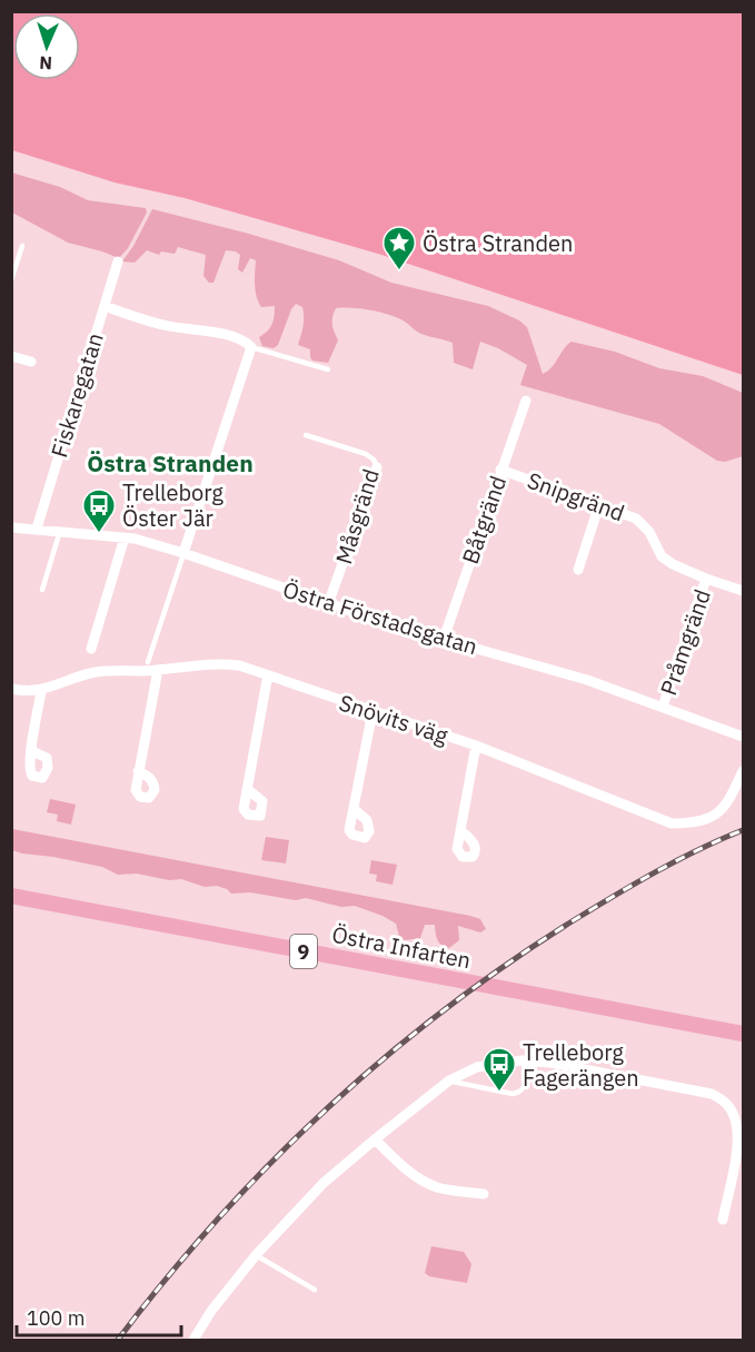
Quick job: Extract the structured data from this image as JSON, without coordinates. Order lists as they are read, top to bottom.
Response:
{
  "streets": {
    "main road": ["Östra Infarten", "9"],
    "street": [
      "Fiskaregatan",
      "Snipgränd",
      "Måsgränd",
      "Båtgränd",
      "Östra Förstadsgatan",
      "Pråmgränd",
      "Snövits väg"
    ]
  },
  "crossings": [
    ["Fiskaregatan", "Östra Förstadsgatan"],
    ["Snipgränd", "Båtgränd"],
    ["Snipgränd", "Pråmgränd"],
    ["Måsgränd", "Östra Förstadsgatan"],
    ["Båtgränd", "Östra Förstadsgatan"],
    ["Östra Förstadsgatan", "Pråmgränd"]
  ],
  "districts": ["Östra Stranden"],
  "places": {
    "place": ["Östra Stranden"],
    "bus stop": ["Trelleborg Öster Jär", "Trelleborg Fagerängen"]
  },
  "scale_bar": "100 m",
  "north": "bottom"
}
